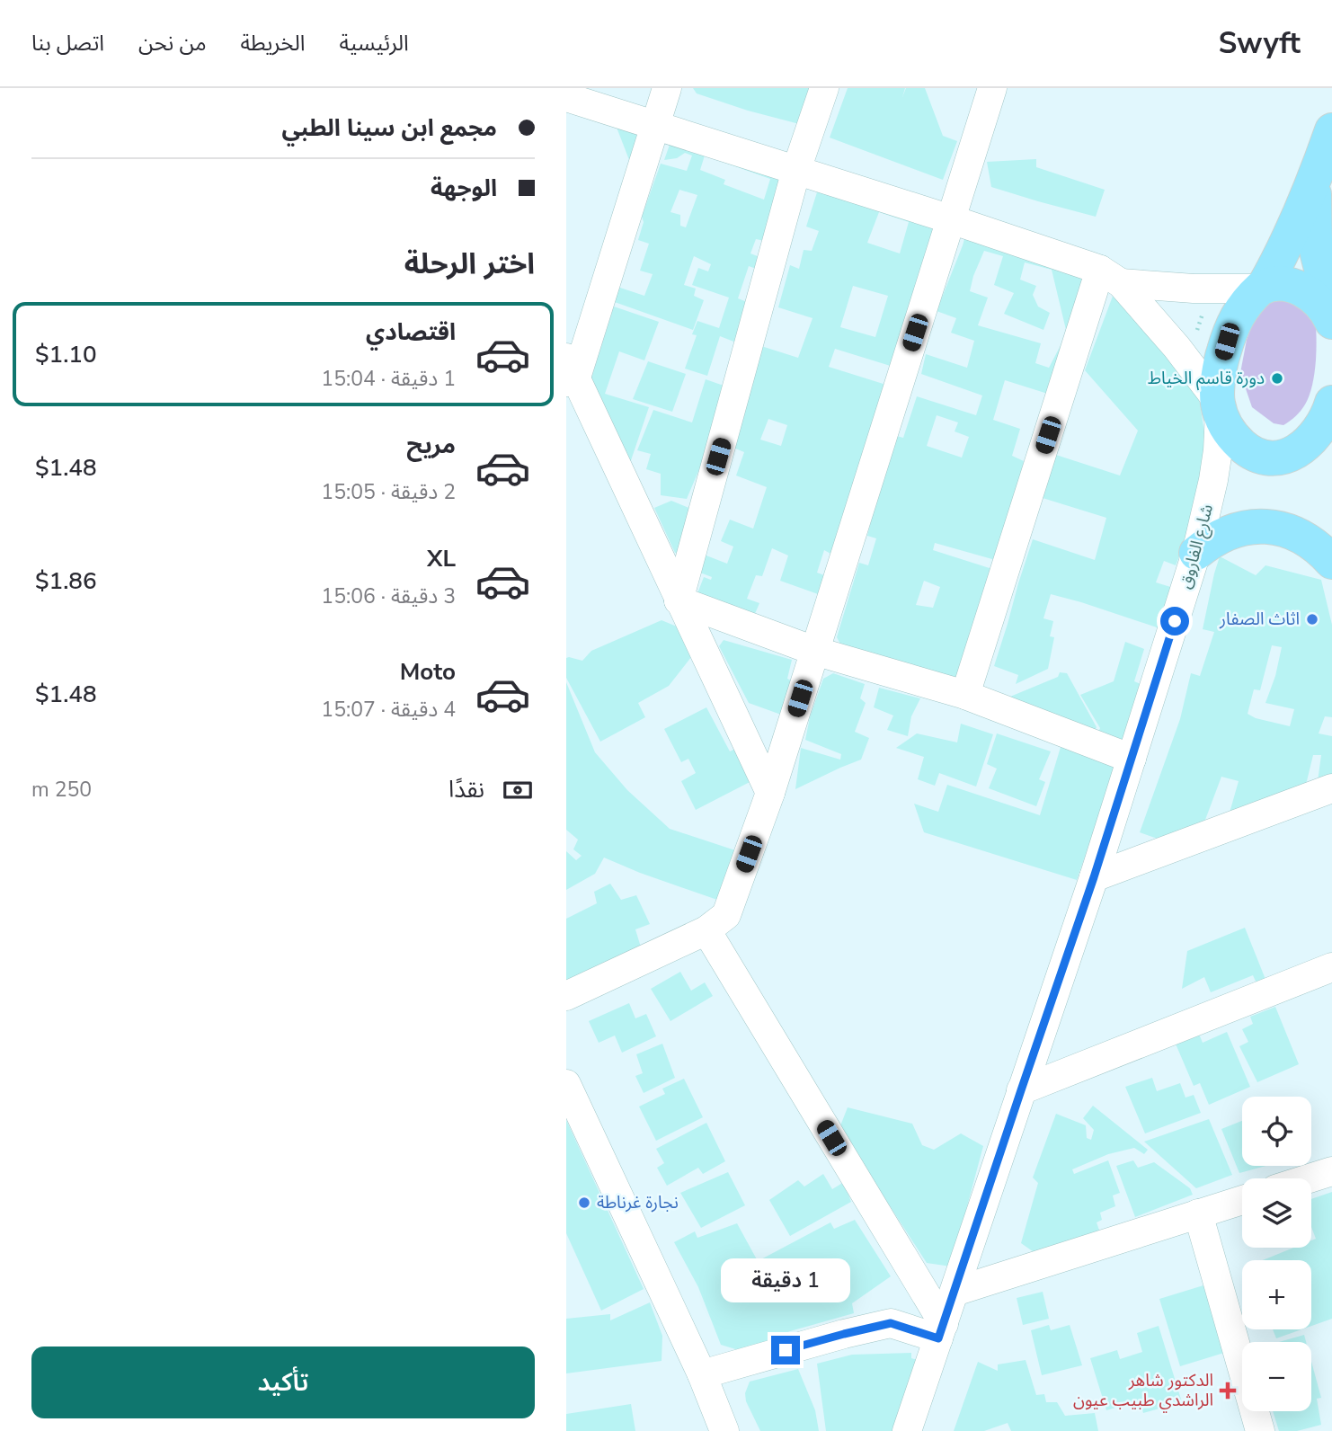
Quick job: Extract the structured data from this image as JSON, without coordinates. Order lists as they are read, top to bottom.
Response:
{
  "streets": {
    "main road": ["شارع الفاروق"]
  },
  "places": {
    "other": ["دورة قاسم الخياط", "اثاث الصفار", "نجارة غرناطة"],
    "health": ["الدكتور شاهر الراشدي طبيب عيون"]
  },
  "page": {
    "header": "Swyft",
    "nav": [
      "الرئيسية",
      "الخريطة",
      "من نحن",
      "اتصل بنا"
    ],
    "banner": ["مجمع ابن سينا الطبي", "الوجهة"],
    "heading": "اختر الرحلة",
    "list": [
      {
        "name": "اقتصادي",
        "note": "1 دقيقة · 15:04",
        "value": "$1.10"
      },
      {
        "name": "مريح",
        "note": "2 دقيقة · 15:05",
        "value": "$1.48"
      },
      {
        "name": "XL",
        "note": "3 دقيقة · 15:06",
        "value": "$1.86"
      },
      {
        "name": "Moto",
        "note": "4 دقيقة · 15:07",
        "value": "$1.48"
      }
    ],
    "pay": ["نقدًا", "250 m"],
    "map_buttons": ["+", "−"],
    "bubble": "1 دقيقة",
    "buttons": "تأكيد"
  }
}
